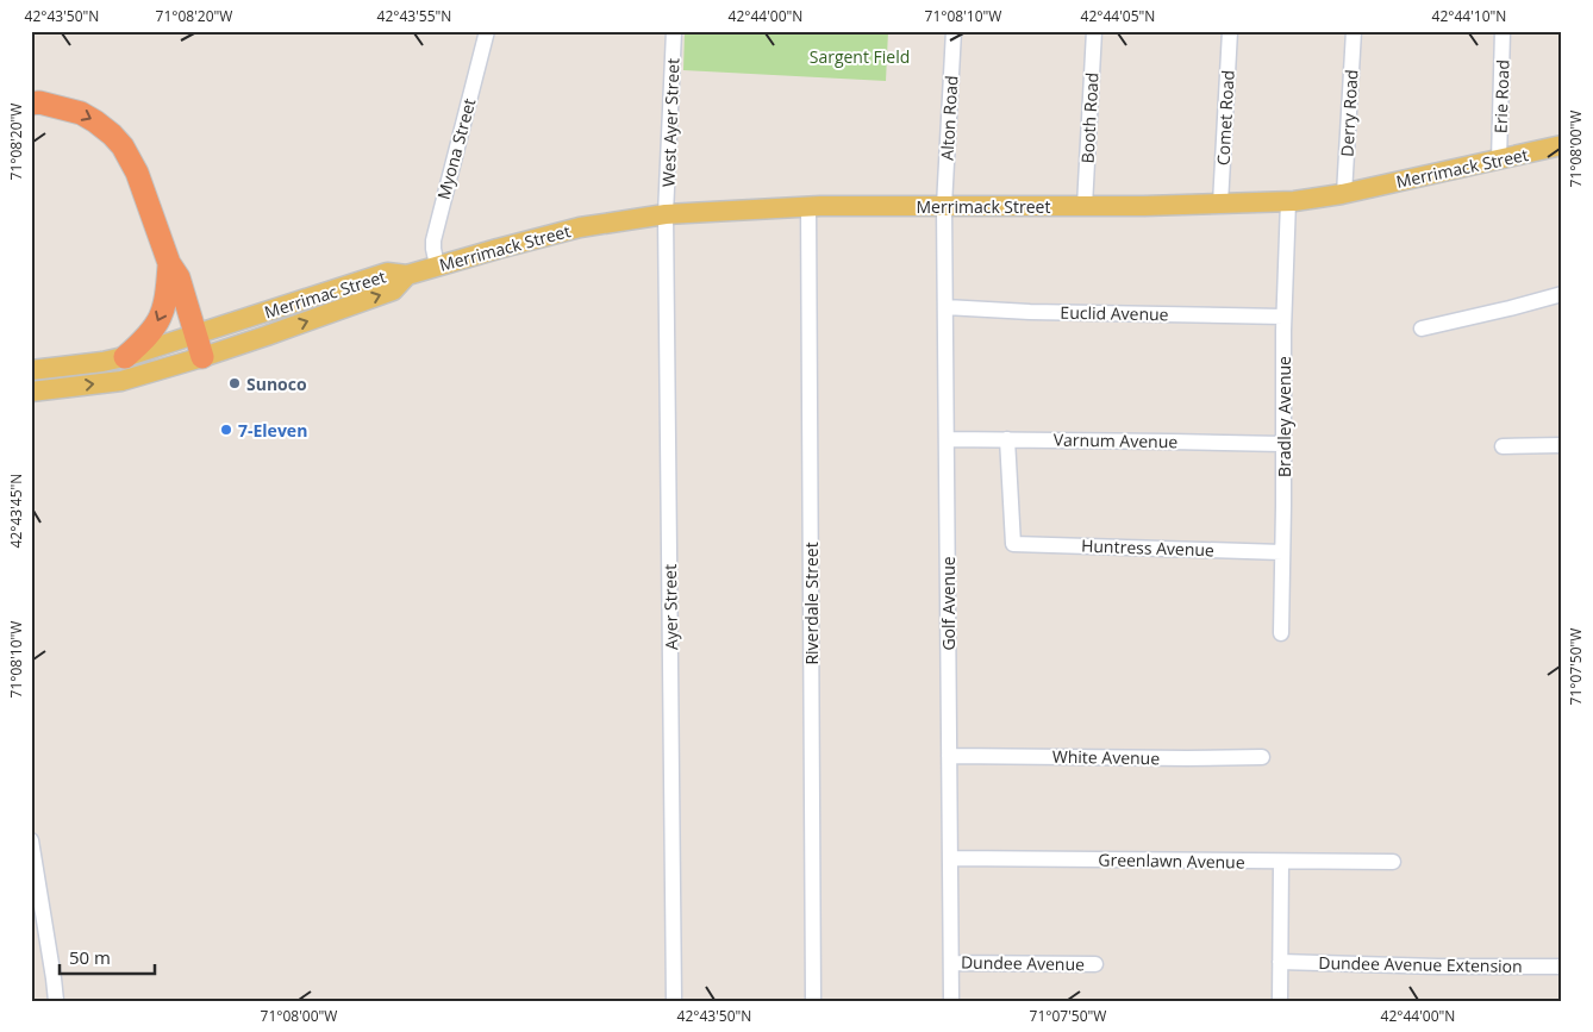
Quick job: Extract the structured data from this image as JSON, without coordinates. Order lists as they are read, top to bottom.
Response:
{
  "streets": {
    "main road": ["Merrimack Street", "Merrimac Street"],
    "street": [
      "Erie Road",
      "Derry Road",
      "Alton Road",
      "Booth Road",
      "Comet Road",
      "West Ayer Street",
      "Myona Street",
      "Euclid Avenue",
      "Bradley Avenue",
      "Varnum Avenue",
      "Huntress Avenue",
      "Riverdale Street",
      "Golf Avenue",
      "Ayer Street",
      "White Avenue",
      "Greenlawn Avenue",
      "Dundee Avenue",
      "Dundee Avenue Extension"
    ]
  },
  "crossings": [
    ["Erie Road", "Merrimack Street"],
    ["Derry Road", "Merrimack Street"],
    ["Alton Road", "Merrimack Street"],
    ["Alton Road", "Golf Avenue"],
    ["Booth Road", "Merrimack Street"],
    ["Comet Road", "Merrimack Street"],
    ["West Ayer Street", "Merrimack Street"],
    ["West Ayer Street", "Ayer Street"],
    ["Myona Street", "Merrimack Street"],
    ["Merrimack Street", "Merrimac Street"],
    ["Merrimack Street", "Bradley Avenue"],
    ["Merrimack Street", "Riverdale Street"],
    ["Merrimack Street", "Golf Avenue"],
    ["Merrimack Street", "Ayer Street"],
    ["Euclid Avenue", "Bradley Avenue"],
    ["Euclid Avenue", "Golf Avenue"],
    ["Bradley Avenue", "Varnum Avenue"],
    ["Bradley Avenue", "Huntress Avenue"],
    ["Varnum Avenue", "Huntress Avenue"],
    ["Varnum Avenue", "Golf Avenue"],
    ["Golf Avenue", "White Avenue"],
    ["Golf Avenue", "Greenlawn Avenue"],
    ["Golf Avenue", "Dundee Avenue"]
  ],
  "parks": ["Sargent Field"],
  "places": ["Sunoco", "7-Eleven"],
  "scale_bar": "50 m",
  "coordinates": [
    "42°43'50\"N",
    "71°08'20\"W",
    "42°43'55\"N",
    "42°44'00\"N",
    "71°08'10\"W",
    "42°44'05\"N",
    "42°44'10\"N",
    "71°08'00\"W",
    "42°43'45\"N",
    "71°07'50\"W"
  ]
}
